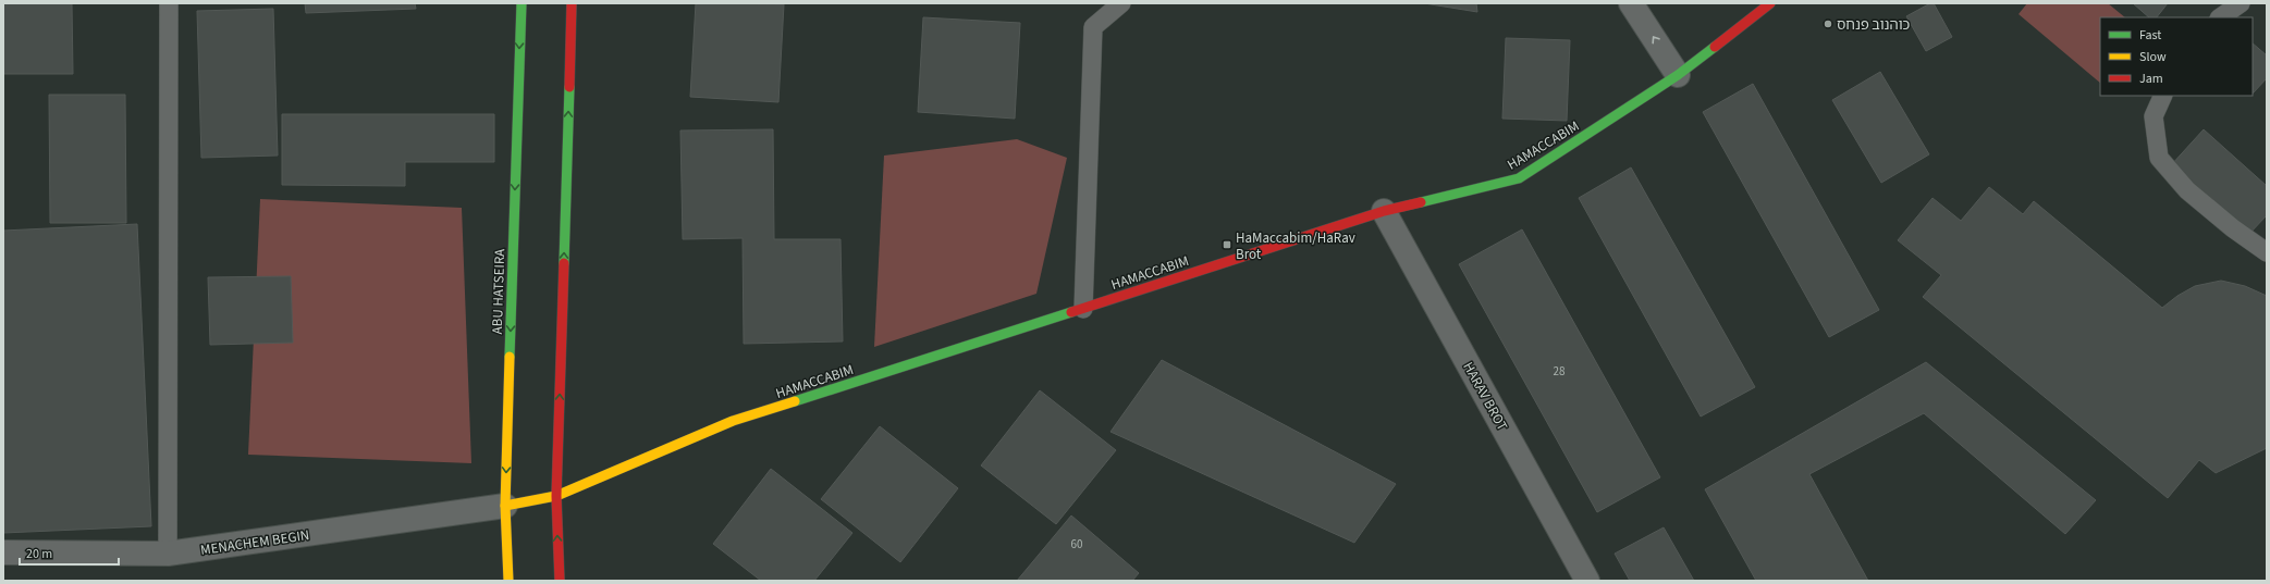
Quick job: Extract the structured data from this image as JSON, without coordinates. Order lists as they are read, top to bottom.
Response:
{
  "streets": {
    "street": [
      "HAMACCABIM",
      "ABU HATSEIRA",
      "HARAV BROT",
      "MENACHEM BEGIN"
    ]
  },
  "crossings": [
    ["HAMACCABIM", "ABU HATSEIRA"],
    ["HAMACCABIM", "HARAV BROT"],
    ["HAMACCABIM", "MENACHEM BEGIN"],
    ["ABU HATSEIRA", "MENACHEM BEGIN"]
  ],
  "places": {
    "other": ["כוהנוב פנחס"],
    "transit": ["HaMaccabim/HaRav Brot"]
  },
  "house_numbers": ["28", "60"],
  "legend": ["Fast", "Slow", "Jam"],
  "scale_bar": "20 m"
}
